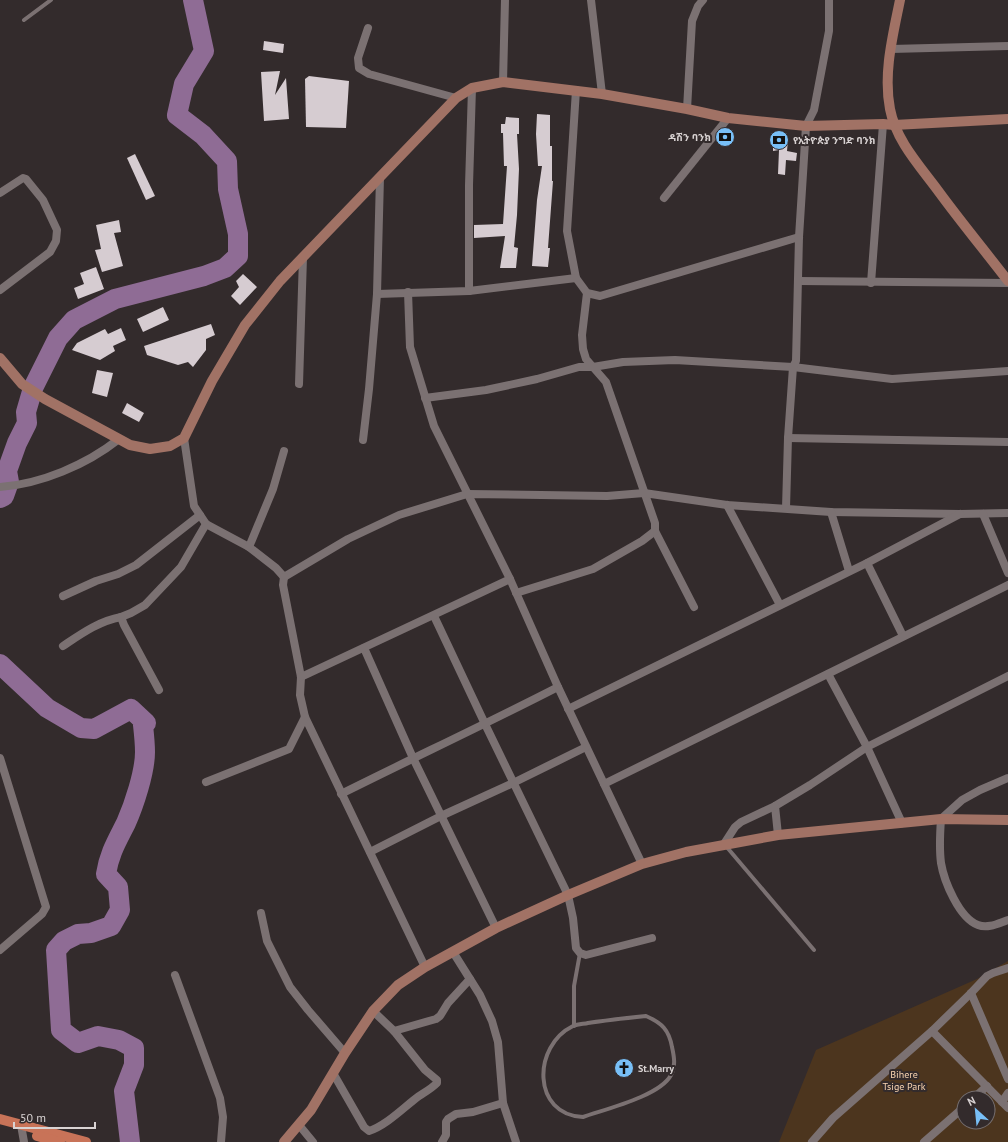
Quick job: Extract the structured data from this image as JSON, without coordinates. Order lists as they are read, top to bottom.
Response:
{
  "parks": ["Bihere Tsige Park"],
  "places": {
    "bank": ["ዳሽን ባንክ", "የኢትዮጵያ ንግድ ባንክ"],
    "church": ["St.Marry"]
  },
  "scale_bar": "50 m",
  "north": "top left"
}
